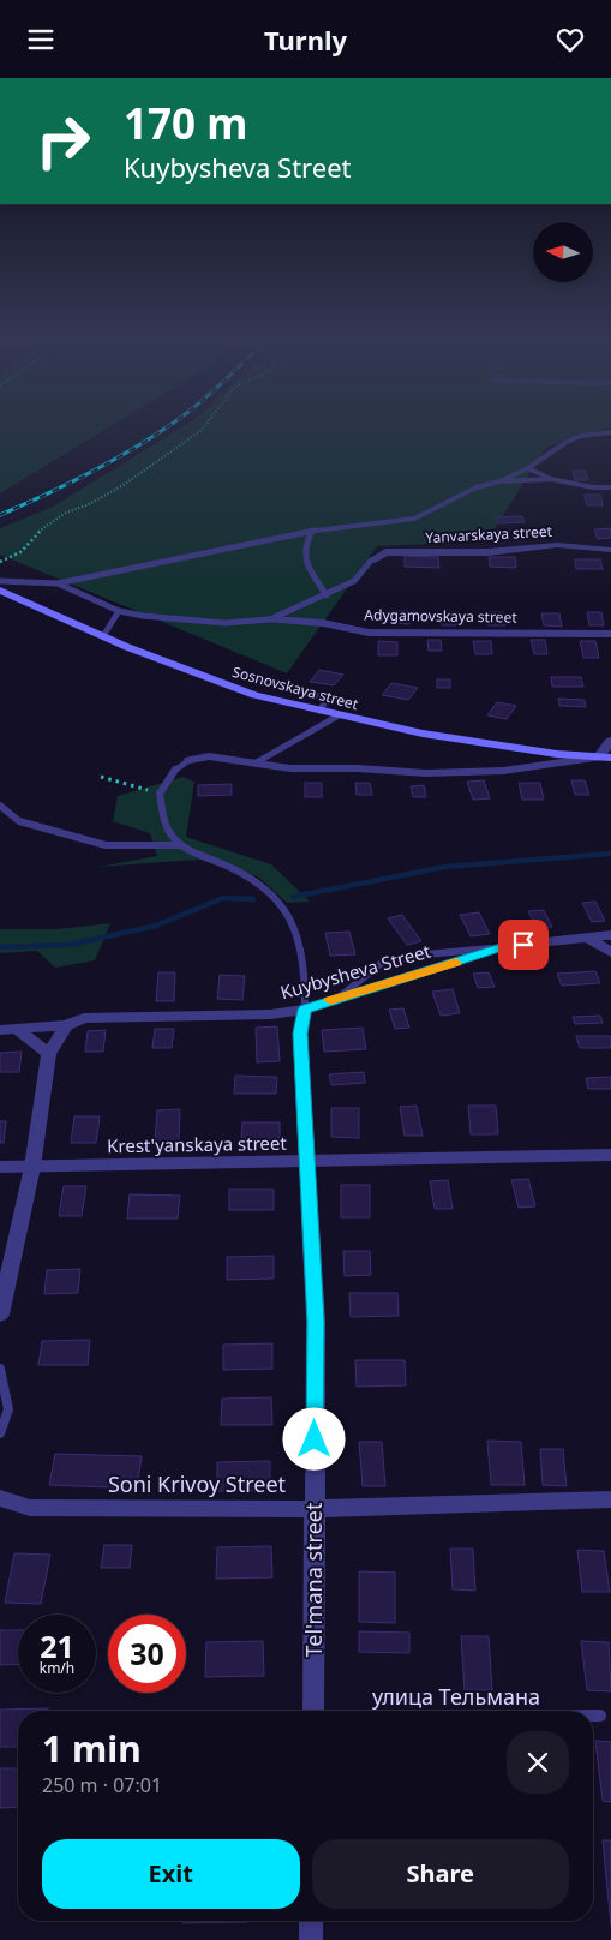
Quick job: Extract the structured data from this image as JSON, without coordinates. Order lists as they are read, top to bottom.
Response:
{
  "streets": {
    "main road": ["Sosnovskaya street"],
    "street": [
      "Yanvarskaya street",
      "Adygamovskaya street",
      "Kuybysheva Street",
      "Krest'yanskaya street",
      "Soni Krivoy Street",
      "Tel'mana street"
    ],
    "lane": ["улица Тельмана"]
  },
  "crossings": [
    ["Kuybysheva Street", "Tel'mana street"],
    ["Krest'yanskaya street", "Tel'mana street"],
    ["Soni Krivoy Street", "Tel'mana street"]
  ],
  "north": "left",
  "page": {
    "header": "Turnly",
    "turn": ["170 m", "Kuybysheva Street"],
    "speed": "21 km/h",
    "limit": "30",
    "heading": ["1 min", "250 m · 07:01"],
    "buttons": ["Exit", "Share"]
  }
}
